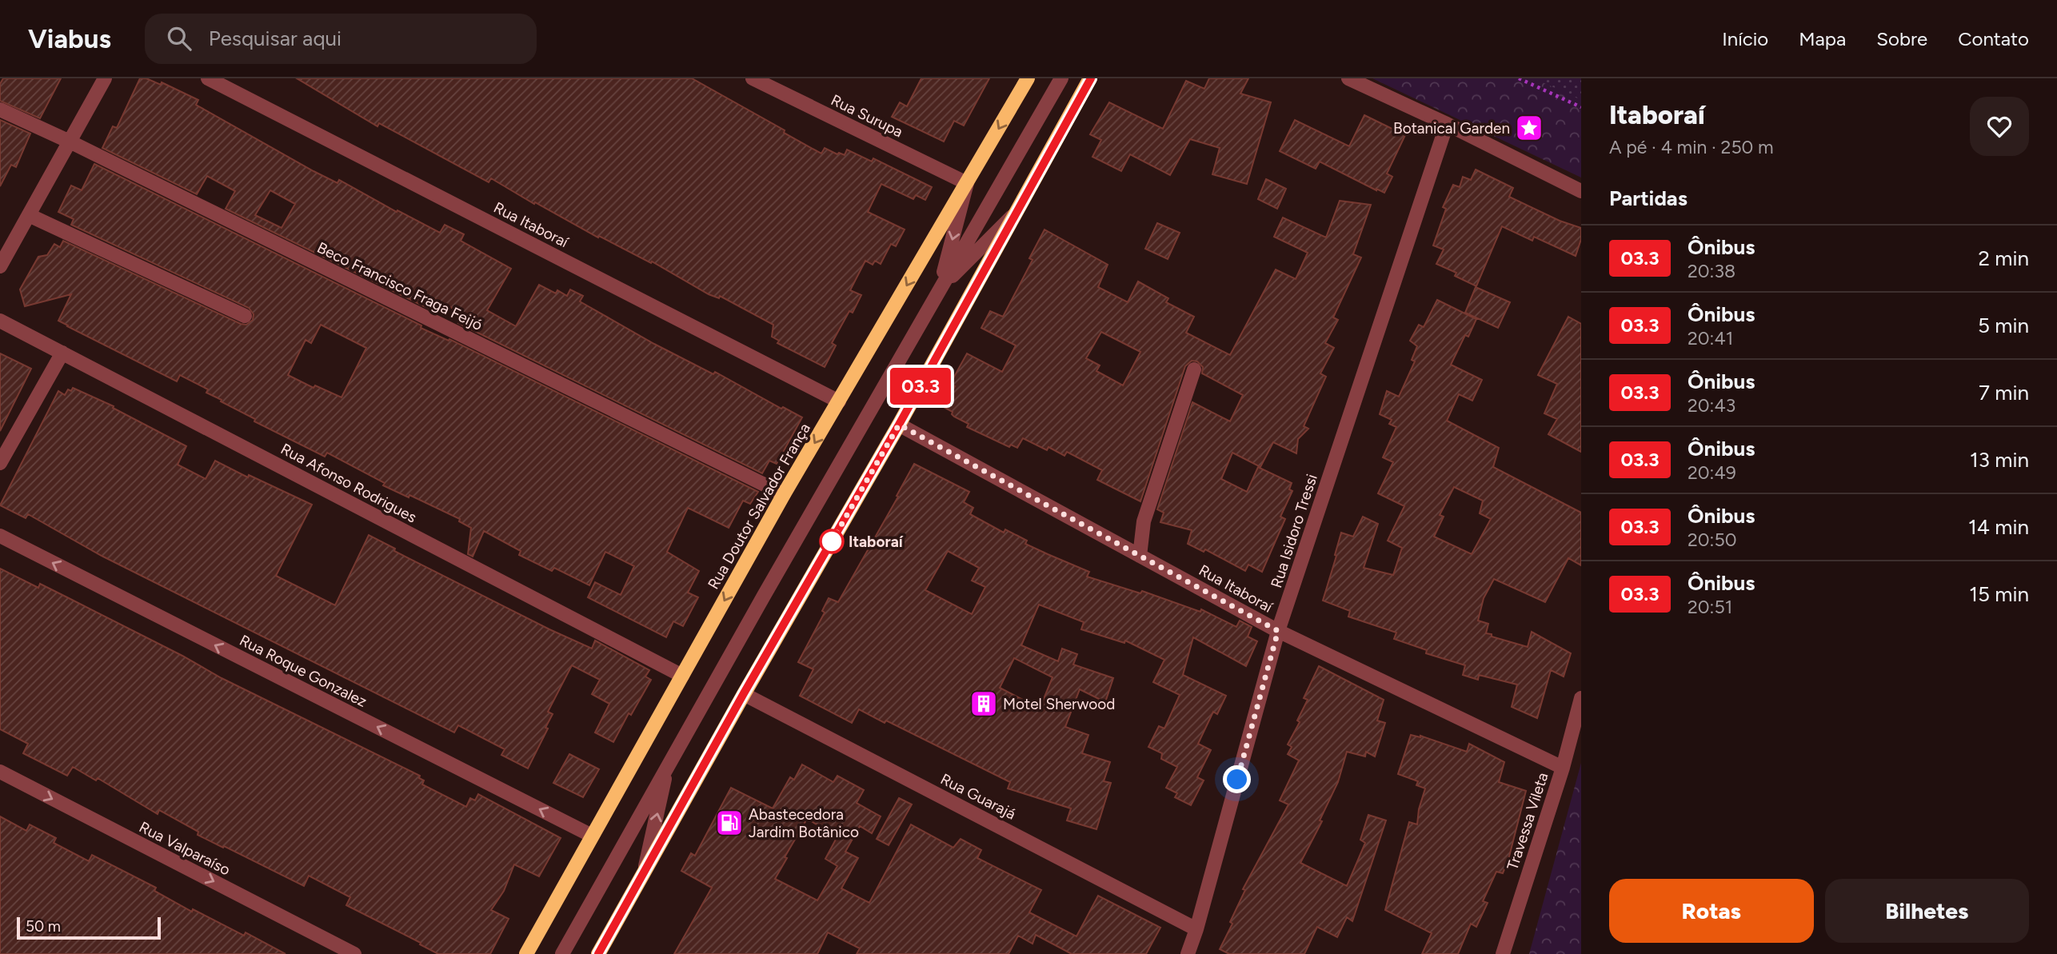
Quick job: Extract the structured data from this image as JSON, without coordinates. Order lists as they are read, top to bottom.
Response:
{
  "streets": {
    "main road": ["Rua Doutor Salvador França"],
    "street": [
      "Rua Surupa",
      "Rua Itaboraí",
      "Beco Francisco Fraga Feijó",
      "Rua Afonso Rodrigues",
      "Rua Isidoro Tressi",
      "Rua Roque Gonzalez",
      "Rua Guarajá",
      "Travessa Vileta",
      "Rua Valparaíso"
    ]
  },
  "crossings": [
    ["Rua Surupa", "Rua Doutor Salvador França"],
    ["Rua Itaboraí", "Rua Doutor Salvador França"],
    ["Rua Itaboraí", "Rua Isidoro Tressi"],
    ["Rua Itaboraí", "Travessa Vileta"],
    ["Beco Francisco Fraga Feijó", "Rua Doutor Salvador França"],
    ["Rua Afonso Rodrigues", "Rua Doutor Salvador França"],
    ["Rua Doutor Salvador França", "Rua Roque Gonzalez"],
    ["Rua Isidoro Tressi", "Rua Guarajá"]
  ],
  "one_way": ["Rua Roque Gonzalez", "Rua Valparaíso"],
  "places": {
    "place": ["Botanical Garden"],
    "other": ["Itaboraí"],
    "building": ["Motel Sherwood"],
    "fuel station": ["Abastecedora Jardim Botânico"]
  },
  "lines": ["bus line 03.3"],
  "scale_bar": "50 m",
  "page": {
    "header": "Viabus",
    "search": "Pesquisar aqui",
    "nav": [
      "Início",
      "Mapa",
      "Sobre",
      "Contato"
    ],
    "on_map": "03.3",
    "heading": [
      ["Itaboraí", "A pé · 4 min · 250 m"],
      "Partidas"
    ],
    "list": [
      {
        "mark": "03.3",
        "name": "Ônibus",
        "note": "20:38",
        "value": "2 min"
      },
      {
        "mark": "03.3",
        "name": "Ônibus",
        "note": "20:41",
        "value": "5 min"
      },
      {
        "mark": "03.3",
        "name": "Ônibus",
        "note": "20:43",
        "value": "7 min"
      },
      {
        "mark": "03.3",
        "name": "Ônibus",
        "note": "20:49",
        "value": "13 min"
      },
      {
        "mark": "03.3",
        "name": "Ônibus",
        "note": "20:50",
        "value": "14 min"
      },
      {
        "mark": "03.3",
        "name": "Ônibus",
        "note": "20:51",
        "value": "15 min"
      }
    ],
    "buttons": ["Rotas", "Bilhetes"],
    "scale": "50 m"
  }
}
